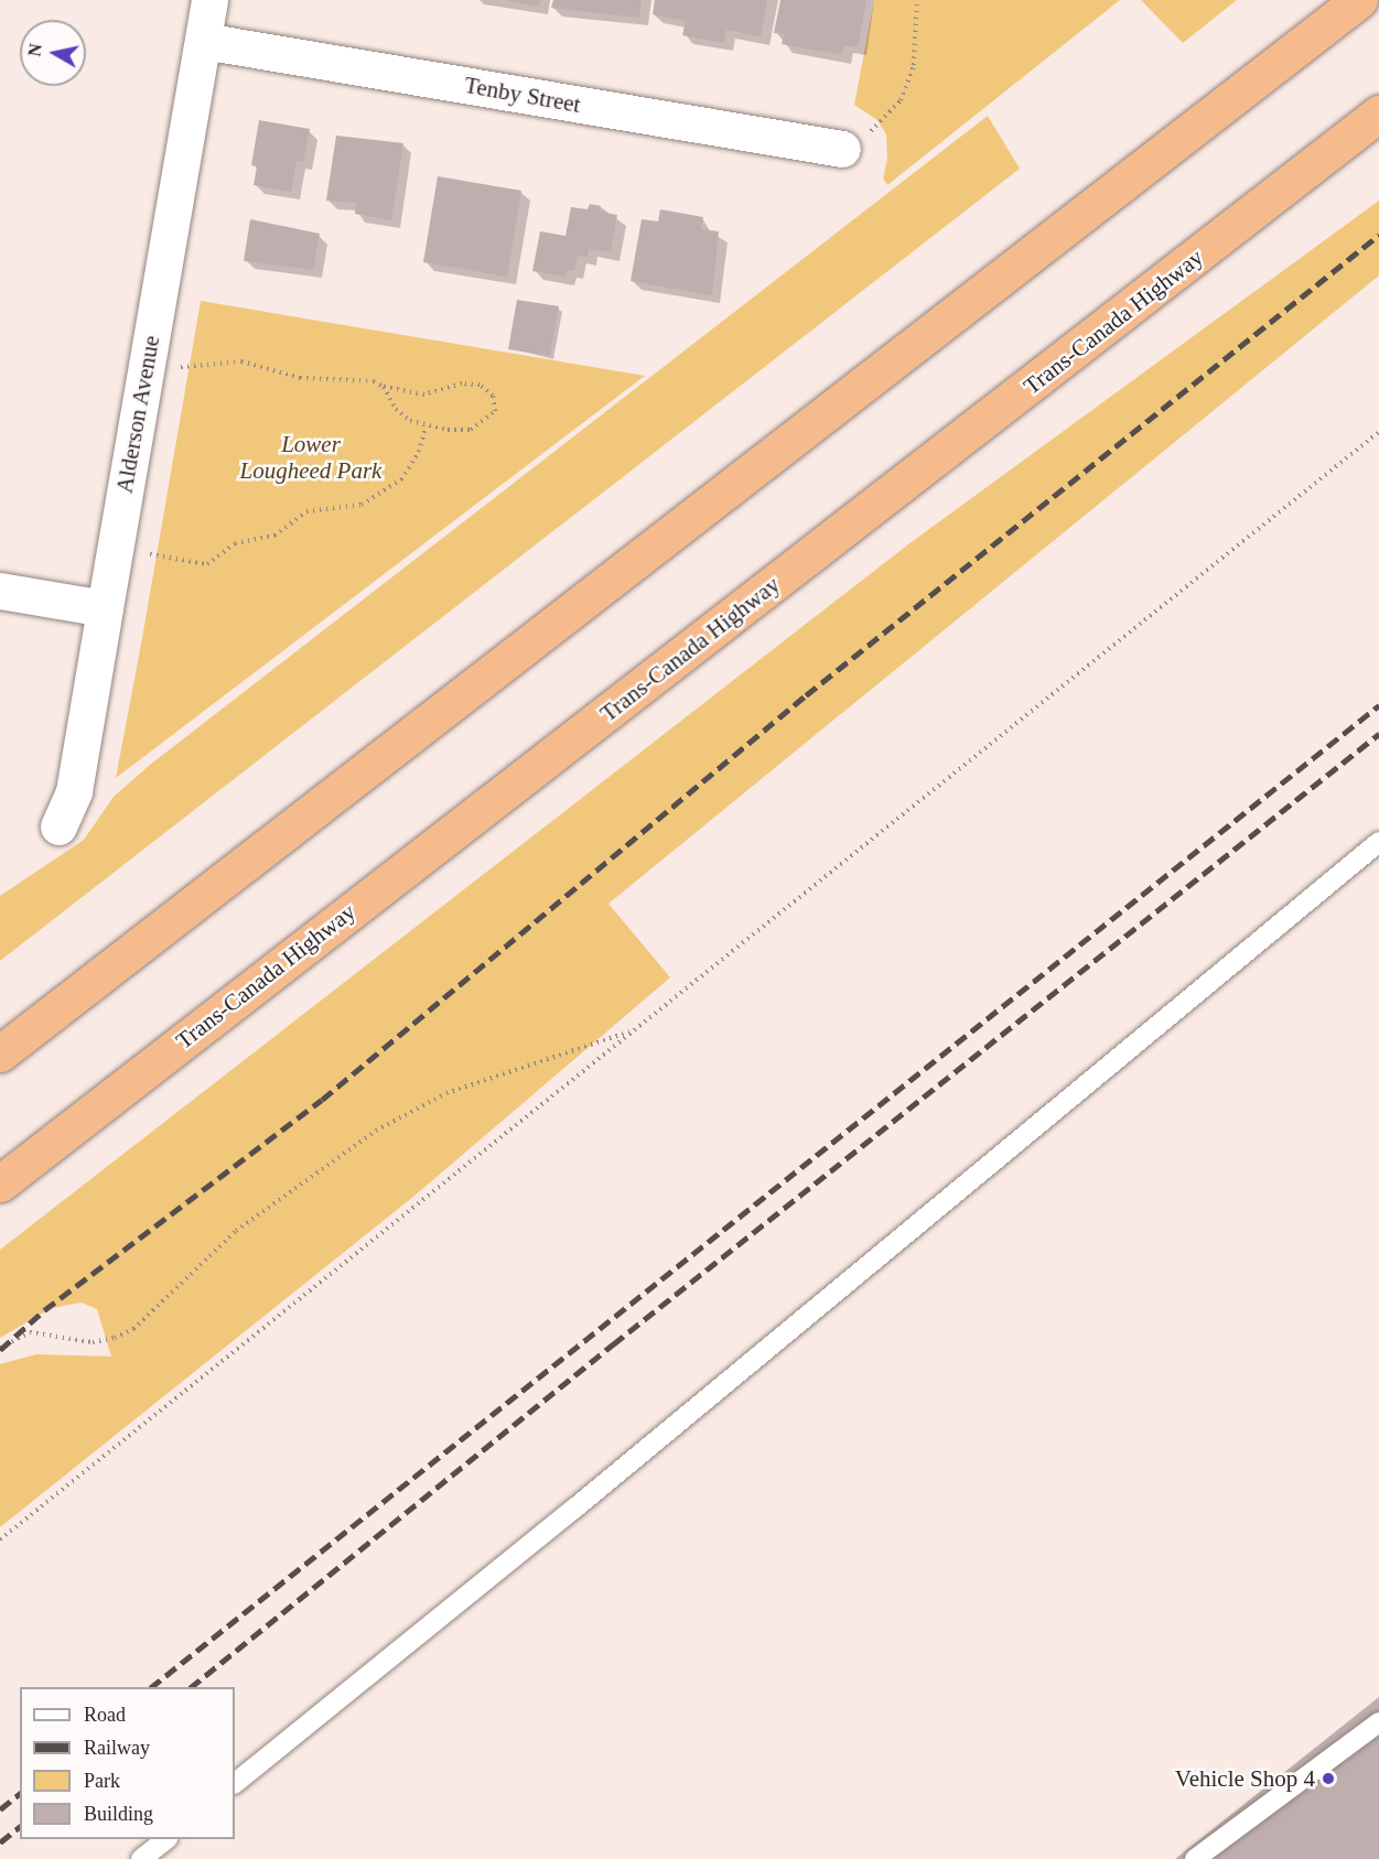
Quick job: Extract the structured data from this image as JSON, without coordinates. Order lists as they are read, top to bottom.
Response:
{
  "streets": {
    "highway": ["Trans-Canada Highway"],
    "street": ["Tenby Street", "Alderson Avenue"]
  },
  "crossings": [
    ["Tenby Street", "Alderson Avenue"]
  ],
  "parks": ["Lower Lougheed Park"],
  "places": ["Vehicle Shop 4"],
  "legend": [
    "Road",
    "Railway",
    "Park",
    "Building"
  ],
  "north": "left"
}
